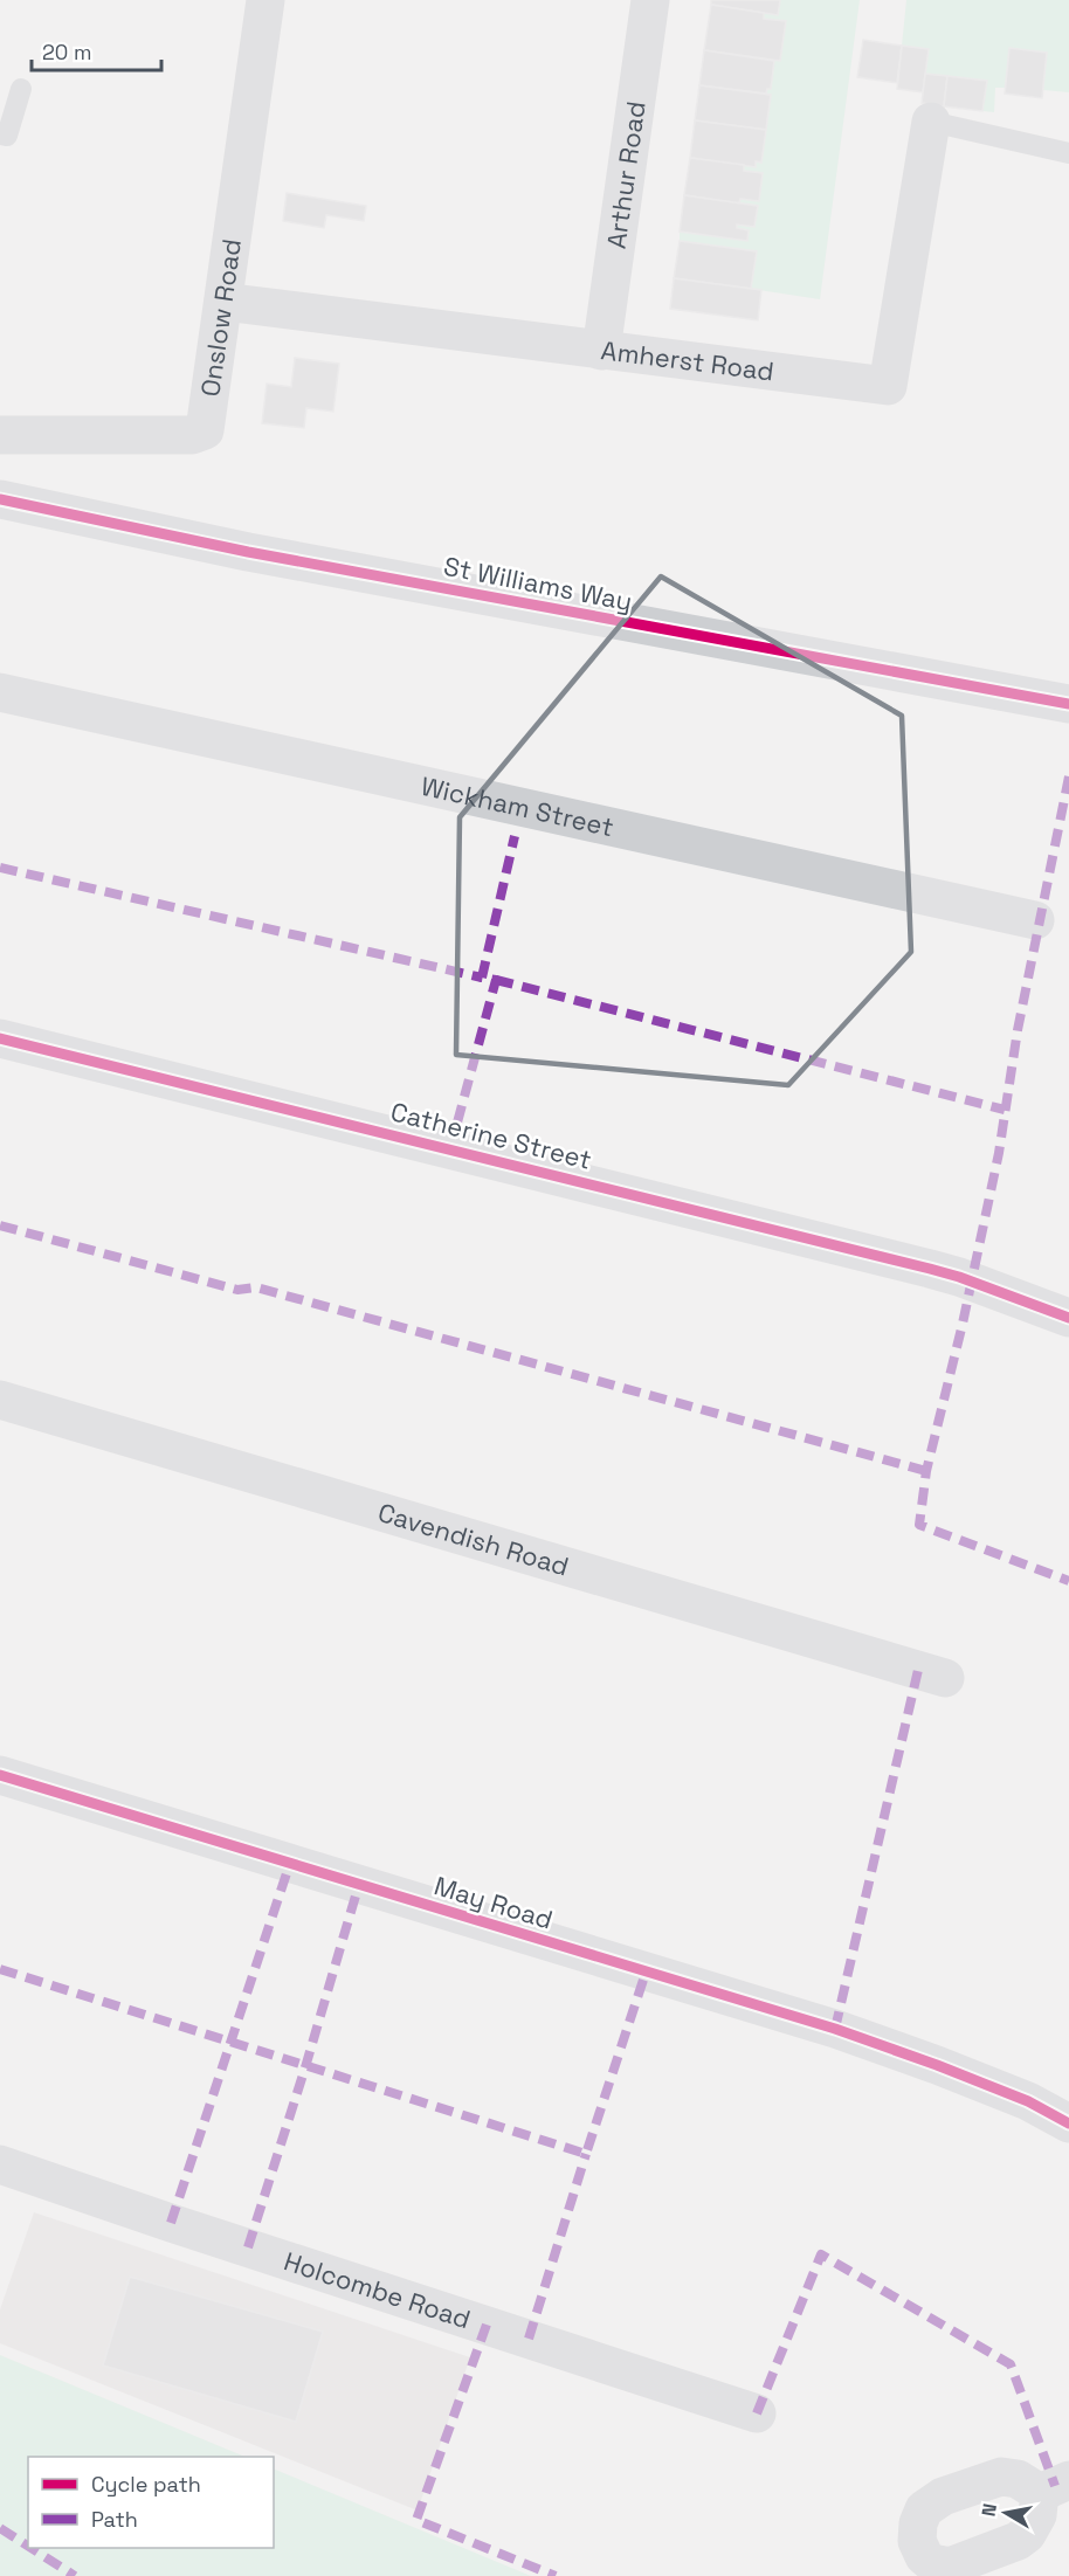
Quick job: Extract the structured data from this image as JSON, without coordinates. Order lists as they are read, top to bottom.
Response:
{
  "streets": {
    "street": [
      "Arthur Road",
      "Onslow Road",
      "Amherst Road",
      "St Williams Way",
      "Wickham Street",
      "Catherine Street",
      "Cavendish Road",
      "May Road",
      "Holcombe Road"
    ]
  },
  "crossings": [
    ["Arthur Road", "Amherst Road"],
    ["Onslow Road", "Amherst Road"]
  ],
  "legend": ["Cycle path", "Path"],
  "scale_bar": "20 m",
  "north": "left"
}
